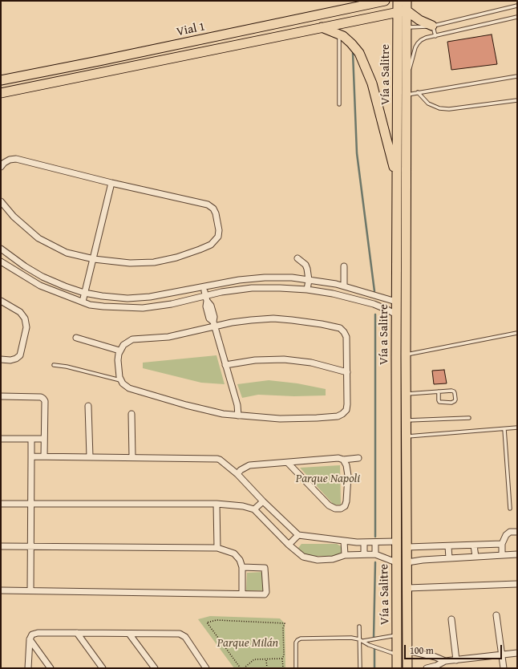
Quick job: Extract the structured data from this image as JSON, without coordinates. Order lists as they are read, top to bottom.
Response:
{
  "streets": {
    "main road": ["Vial 1", "Vía a Salitre"]
  },
  "parks": ["Parque Napoli", "Parque Milán"],
  "scale_bar": "100 m"
}
